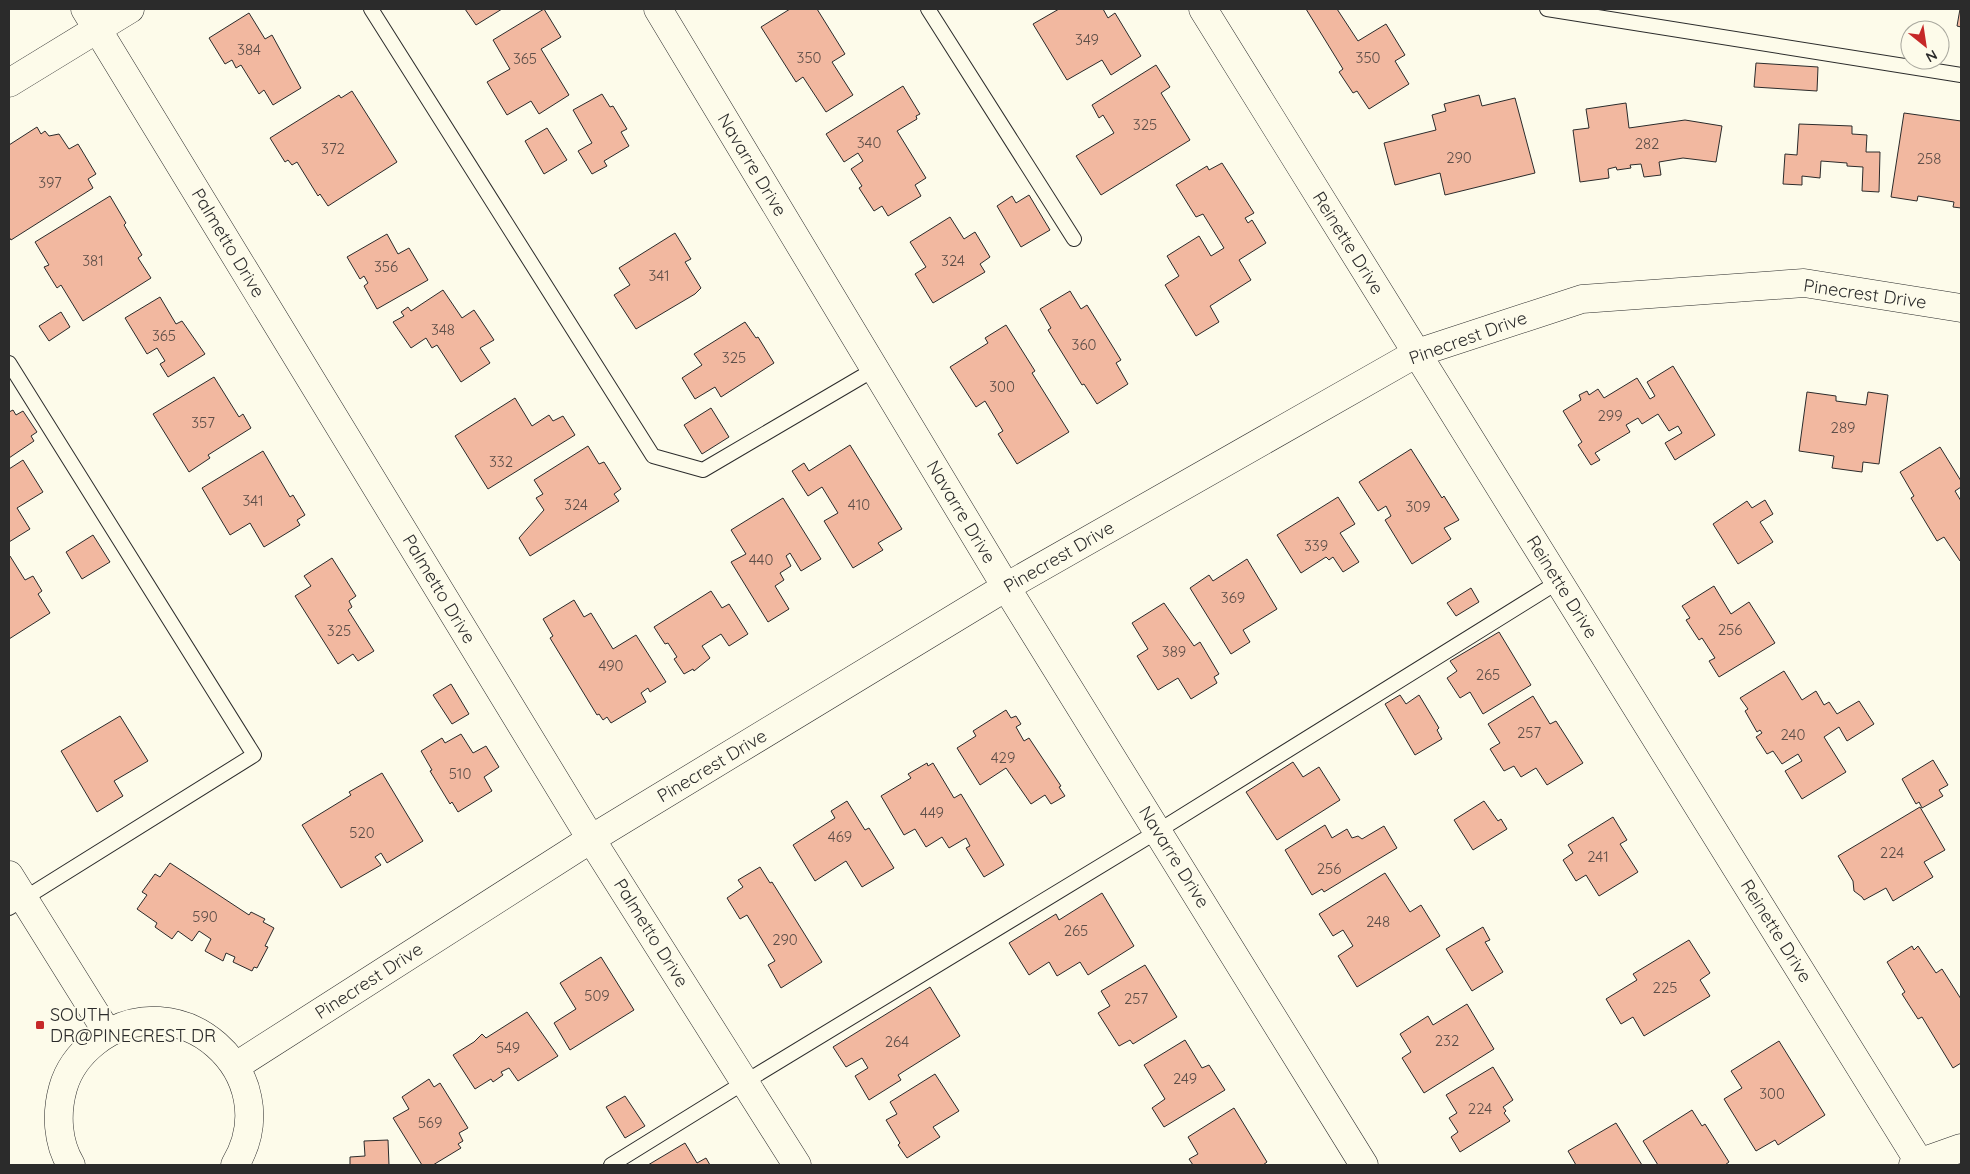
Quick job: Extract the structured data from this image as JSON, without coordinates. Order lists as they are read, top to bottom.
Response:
{
  "streets": {
    "street": [
      "Navarre Drive",
      "Palmetto Drive",
      "Reinette Drive",
      "Pinecrest Drive"
    ]
  },
  "crossings": [
    ["Navarre Drive", "Pinecrest Drive"],
    ["Palmetto Drive", "Pinecrest Drive"],
    ["Reinette Drive", "Pinecrest Drive"]
  ],
  "places": {
    "transit": ["SOUTH DR@PINECREST DR"]
  },
  "house_numbers": [
    "349",
    "384",
    "350",
    "350",
    "365",
    "325",
    "340",
    "282",
    "372",
    "290",
    "258",
    "397",
    "381",
    "324",
    "356",
    "341",
    "348",
    "365",
    "360",
    "325",
    "300",
    "299",
    "357",
    "289",
    "332",
    "341",
    "324",
    "410",
    "309",
    "339",
    "440",
    "369",
    "256",
    "325",
    "389",
    "490",
    "265",
    "257",
    "240",
    "429",
    "510",
    "449",
    "520",
    "469",
    "224",
    "241",
    "256",
    "590",
    "248",
    "265",
    "290",
    "225",
    "509",
    "257",
    "232",
    "264",
    "549",
    "249",
    "300",
    "224",
    "569"
  ],
  "north": "bottom right"
}
